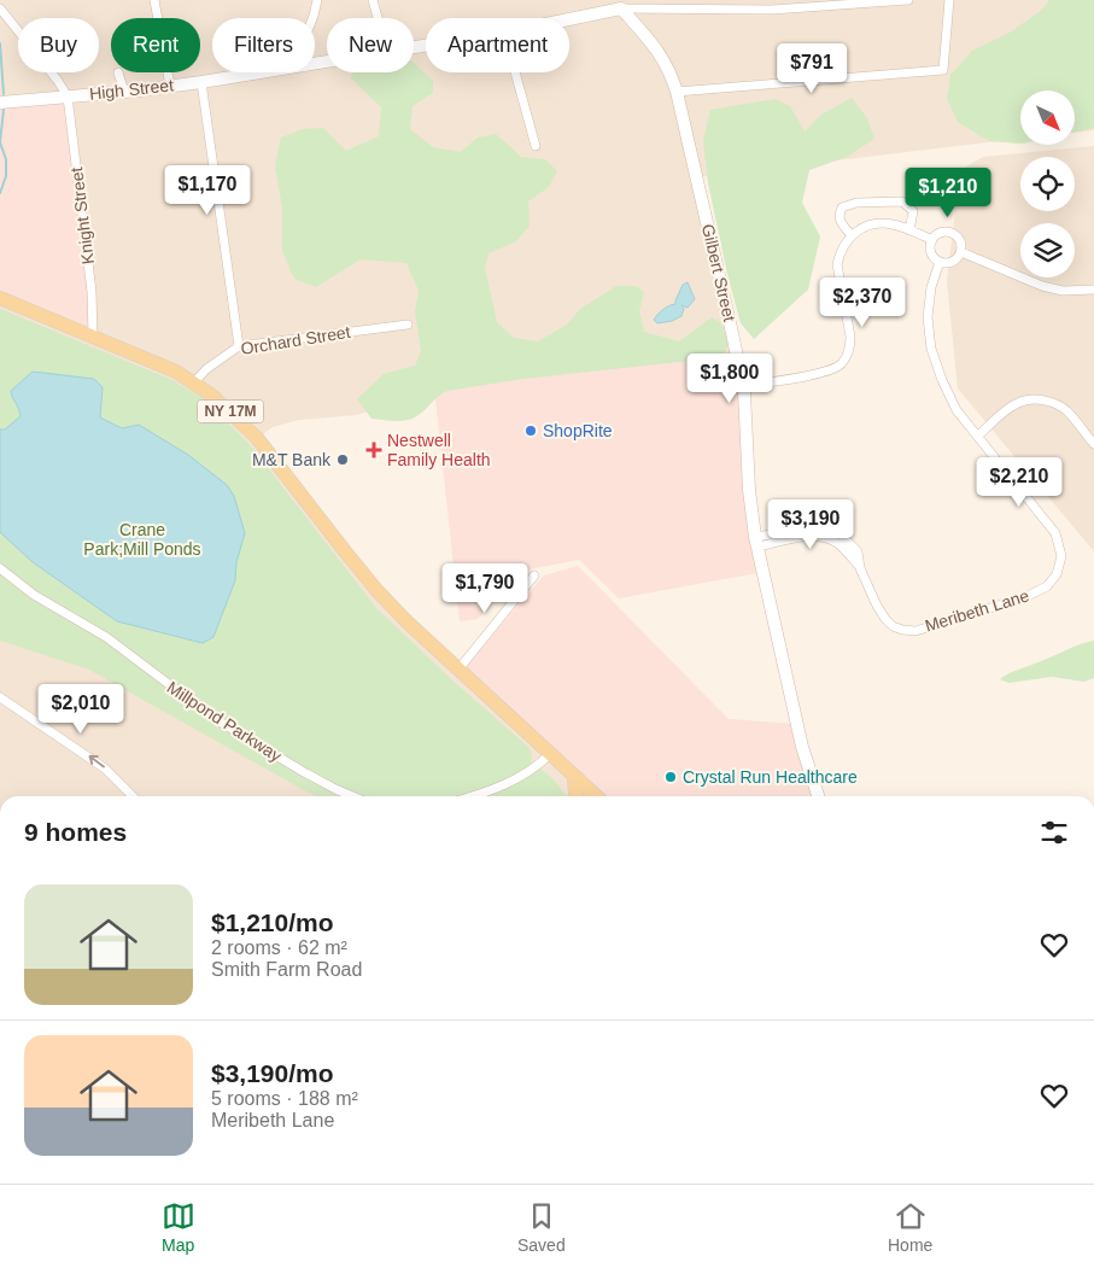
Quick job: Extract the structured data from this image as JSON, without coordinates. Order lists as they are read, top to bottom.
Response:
{
  "streets": {
    "main road": ["NY 17M"],
    "street": [
      "High Street",
      "Knight Street",
      "Gilbert Street",
      "Orchard Street",
      "Meribeth Lane",
      "Millpond Parkway"
    ]
  },
  "crossings": [
    ["High Street", "Knight Street"],
    ["High Street", "Gilbert Street"],
    ["Knight Street", "NY 17M"],
    ["Gilbert Street", "Meribeth Lane"],
    ["Orchard Street", "NY 17M"]
  ],
  "parks": ["Crane Park;Mill Ponds"],
  "places": {
    "other": ["ShopRite", "M&T Bank", "Crystal Run Healthcare"],
    "health": ["Nestwell Family Health"]
  },
  "north": "bottom right",
  "page": {
    "chip": [
      "Buy",
      "Rent",
      "Filters",
      "New",
      "Apartment"
    ],
    "price": [
      "$791",
      "$1,170",
      "$1,210",
      "$2,370",
      "$1,800",
      "$2,210",
      "$3,190",
      "$1,790",
      "$2,010"
    ],
    "heading": "9 homes",
    "list": [
      {
        "name": "$1,210/mo",
        "note": "2 rooms · 62 m² · Smith Farm Road"
      },
      {
        "name": "$3,190/mo",
        "note": "5 rooms · 188 m² · Meribeth Lane"
      }
    ],
    "tabs": ["Map", "Saved", "Home"]
  }
}
